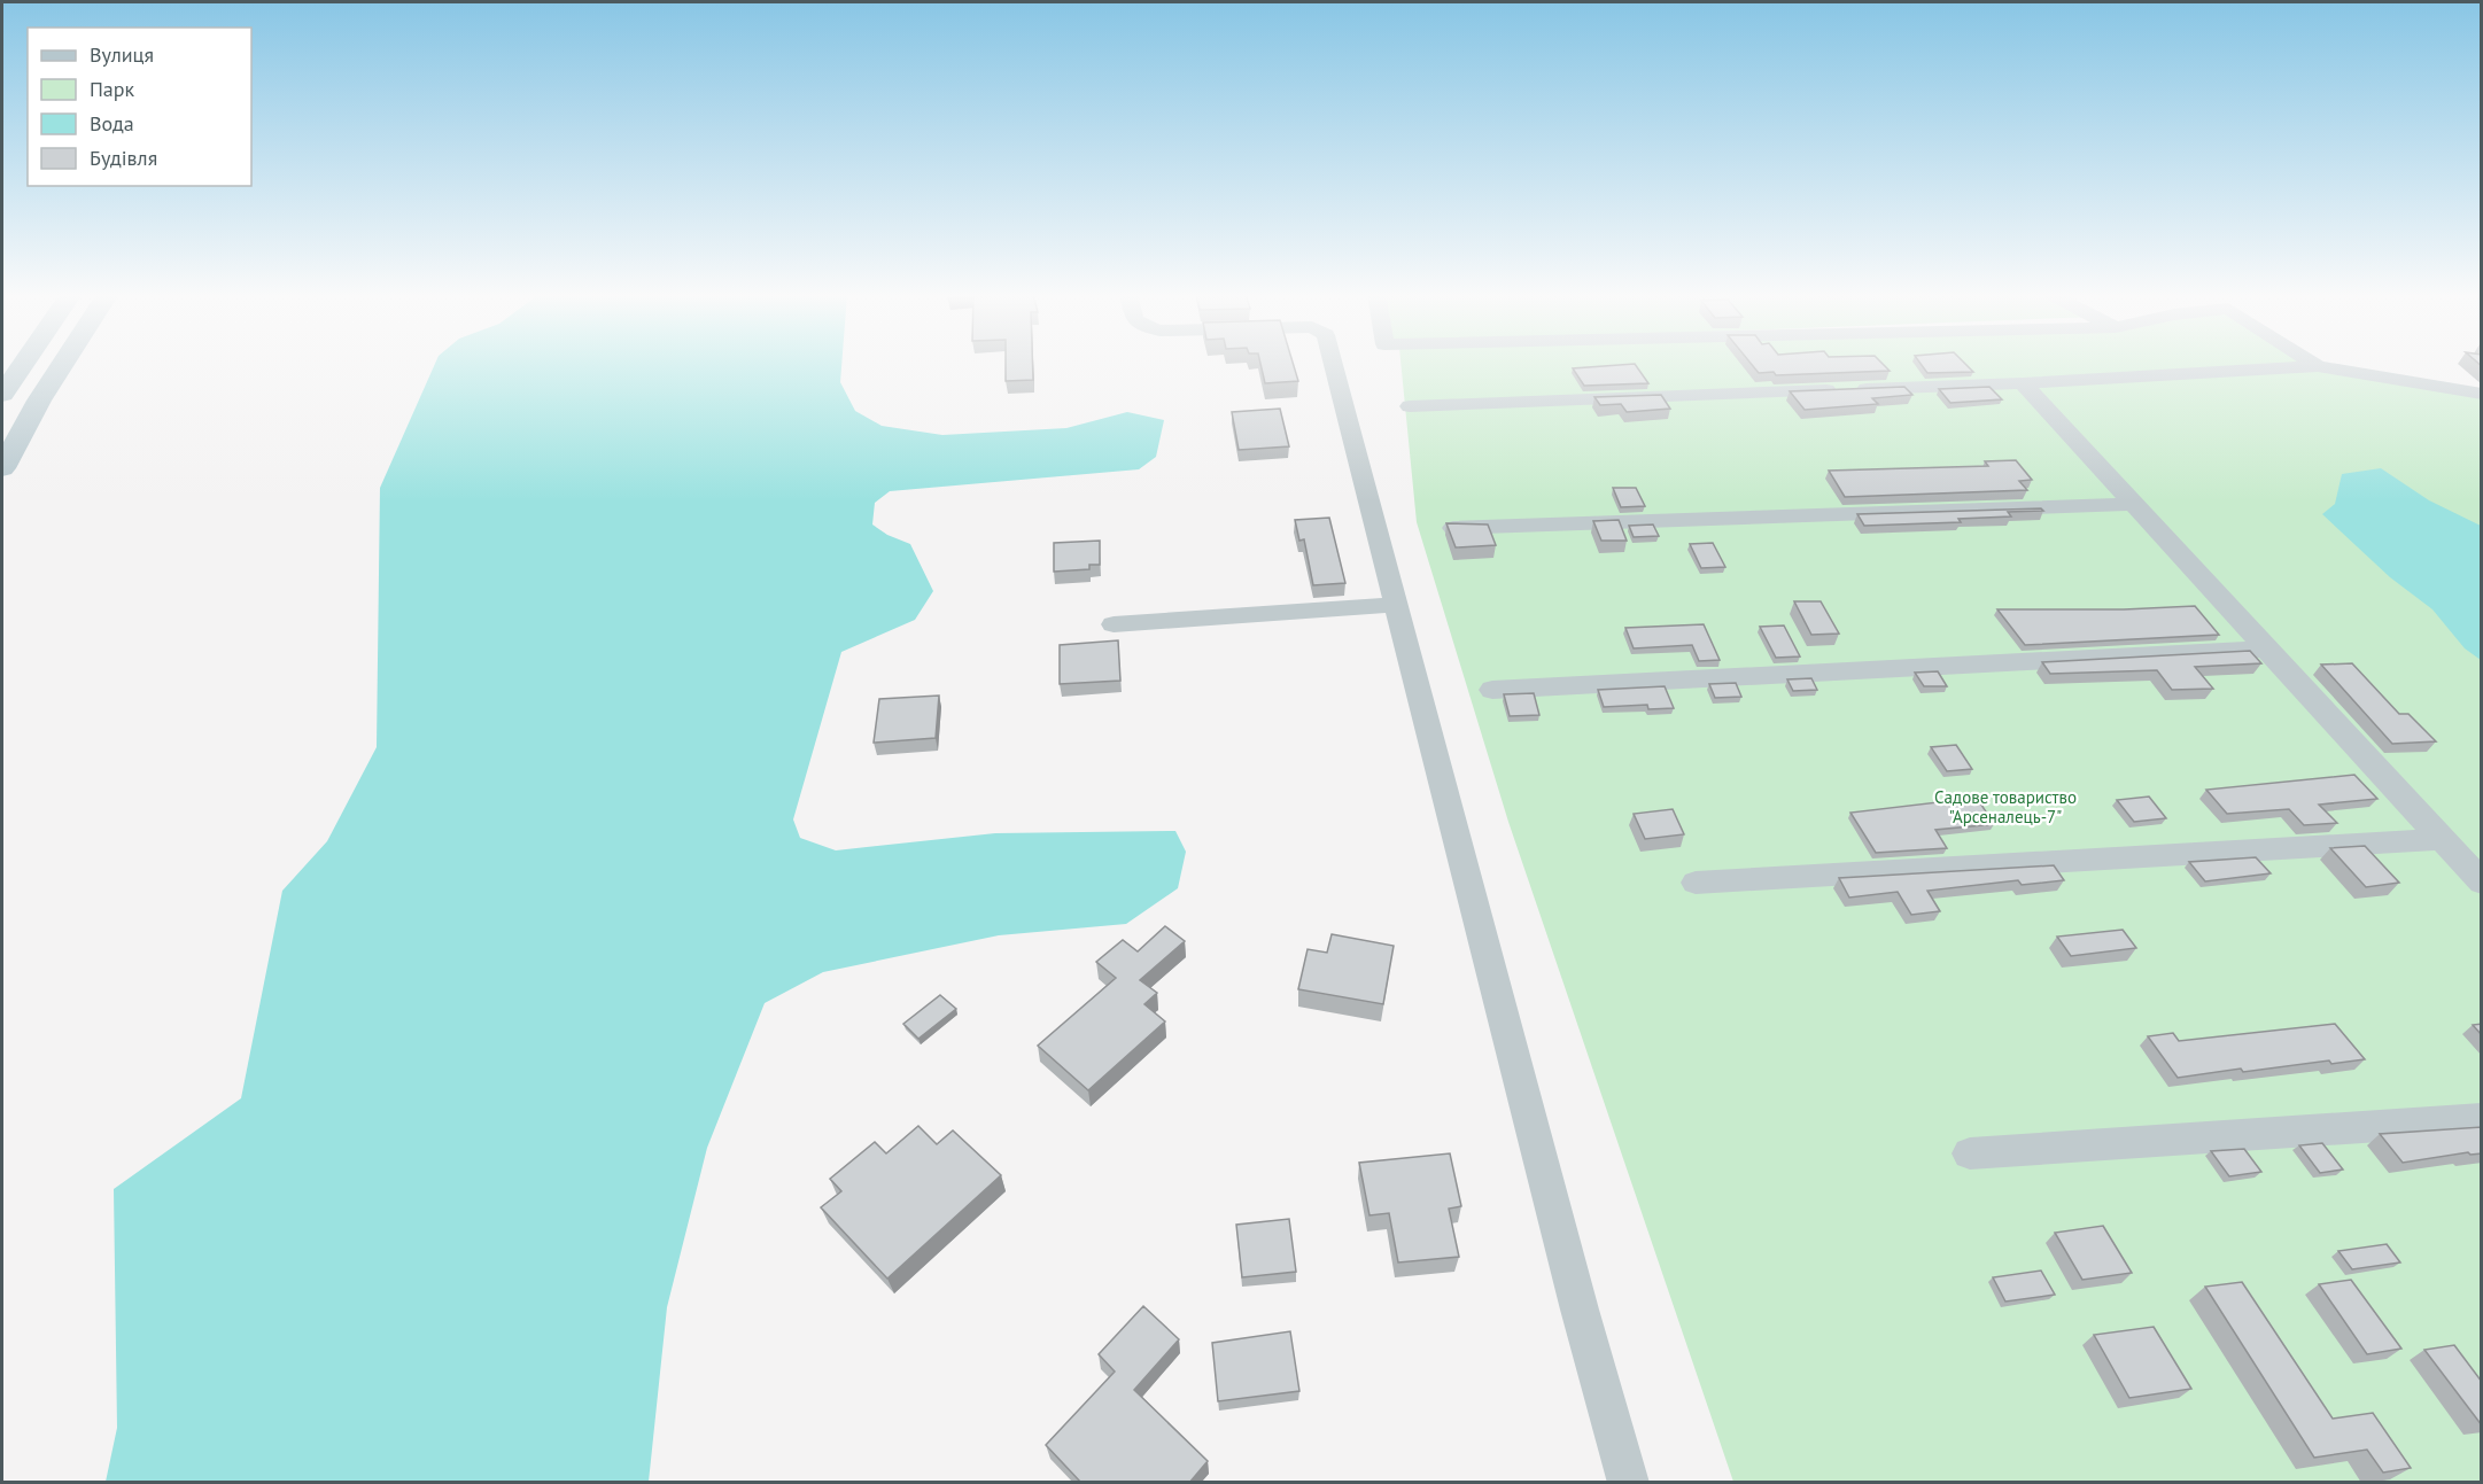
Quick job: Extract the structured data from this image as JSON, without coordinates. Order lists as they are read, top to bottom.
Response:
{
  "parks": ["Садове товариство \"Арсеналець-7\""],
  "legend": [
    "Вулиця",
    "Парк",
    "Вода",
    "Будівля"
  ]
}
